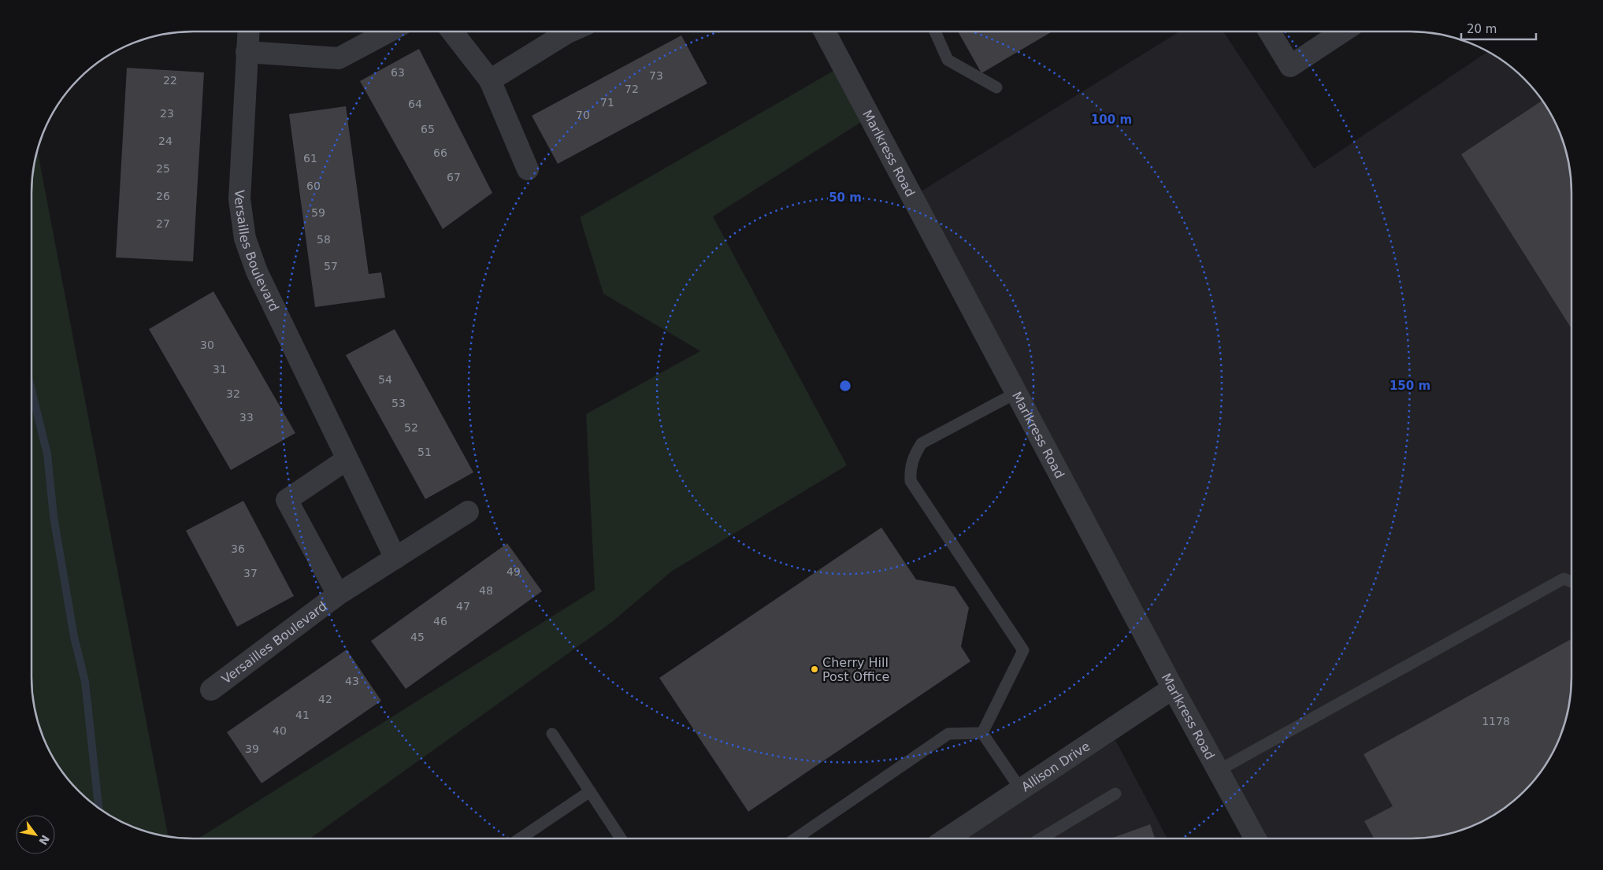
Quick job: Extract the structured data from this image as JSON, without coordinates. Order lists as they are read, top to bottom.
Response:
{
  "streets": {
    "street": ["Marlkress Road", "Versailles Boulevard", "Allison Drive"]
  },
  "crossings": [
    ["Marlkress Road", "Allison Drive"]
  ],
  "places": ["Cherry Hill Post Office"],
  "house_numbers": [
    "63",
    "73",
    "22",
    "72",
    "71",
    "64",
    "23",
    "70",
    "65",
    "24",
    "66",
    "61",
    "25",
    "67",
    "60",
    "26",
    "59",
    "27",
    "58",
    "57",
    "30",
    "31",
    "54",
    "32",
    "53",
    "33",
    "52",
    "51",
    "36",
    "49",
    "37",
    "48",
    "47",
    "46",
    "45",
    "43",
    "42",
    "41",
    "1178",
    "40",
    "39"
  ],
  "scale_bar": "20 m",
  "north": "bottom right",
  "rings": ["100 m", "50 m", "150 m"]
}
